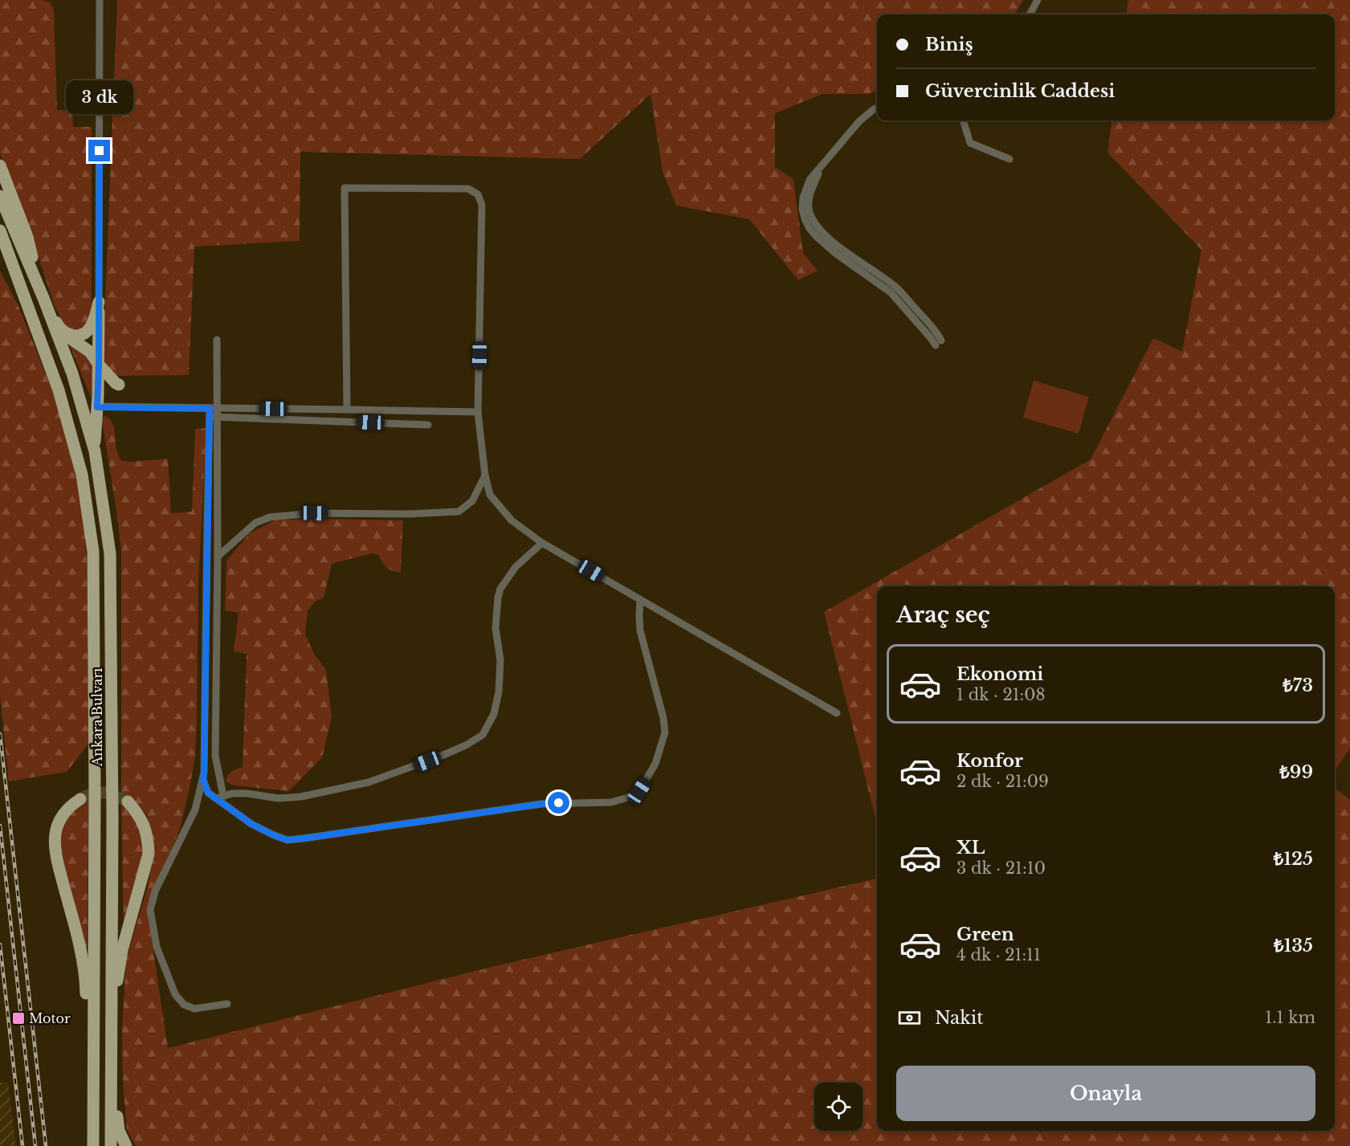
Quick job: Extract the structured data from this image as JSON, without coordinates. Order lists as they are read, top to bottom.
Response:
{
  "streets": {
    "main road": ["Ankara Bulvarı"]
  },
  "places": {
    "transit": ["Motor"]
  },
  "page": {
    "banner": ["Biniş", "Güvercinlik Caddesi"],
    "bubble": "3 dk",
    "heading": "Araç seç",
    "list": [
      {
        "name": "Ekonomi",
        "note": "1 dk · 21:08",
        "value": "₺73"
      },
      {
        "name": "Konfor",
        "note": "2 dk · 21:09",
        "value": "₺99"
      },
      {
        "name": "XL",
        "note": "3 dk · 21:10",
        "value": "₺125"
      },
      {
        "name": "Green",
        "note": "4 dk · 21:11",
        "value": "₺135"
      }
    ],
    "pay": ["Nakit", "1.1 km"],
    "buttons": "Onayla"
  }
}
